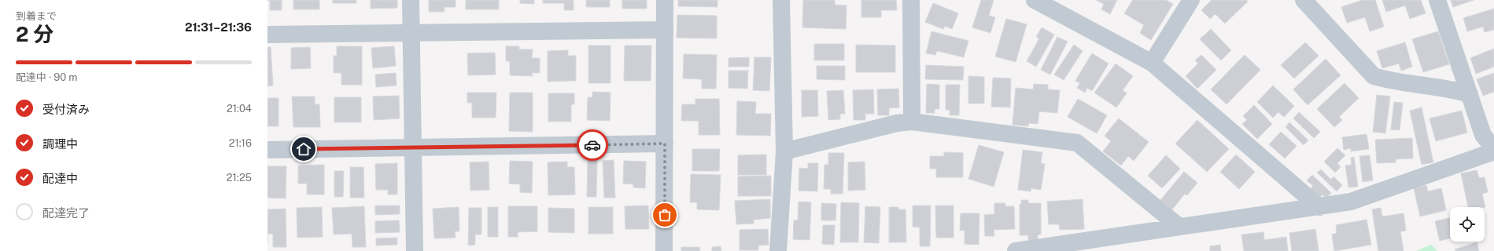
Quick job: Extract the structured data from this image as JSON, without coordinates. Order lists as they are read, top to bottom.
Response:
{
  "page": {
    "heading": ["2 分", "到着まで", "21:31–21:36"],
    "bar": "配達中 · 90 m",
    "list": [
      ["受付済み", "21:04"],
      ["調理中", "21:16"],
      ["配達中", "21:25"],
      "配達完了"
    ]
  }
}
